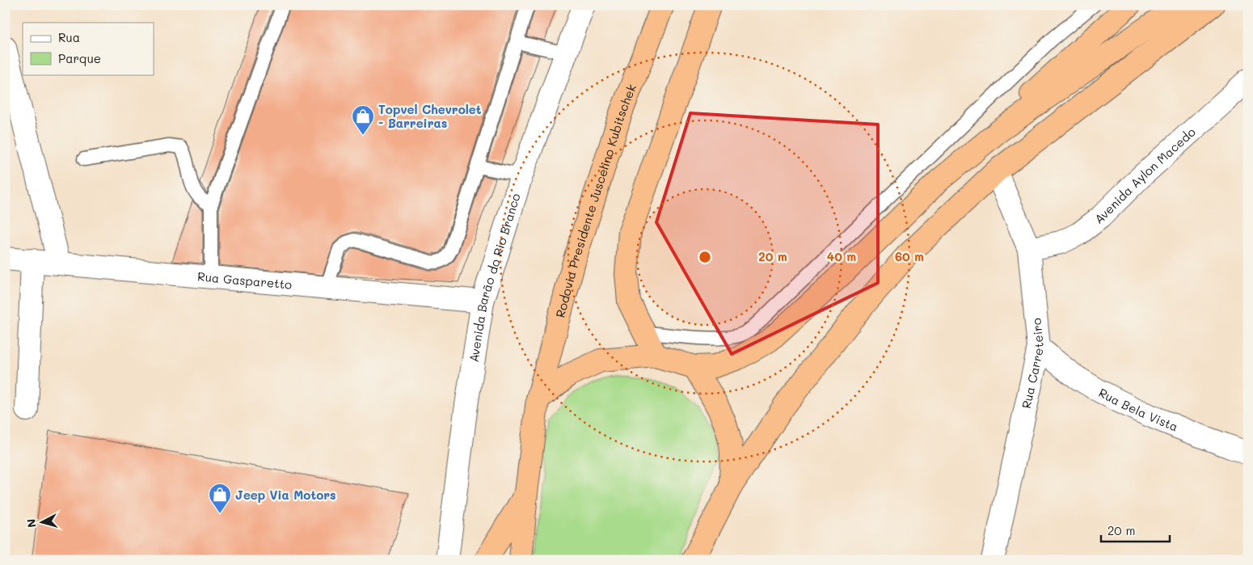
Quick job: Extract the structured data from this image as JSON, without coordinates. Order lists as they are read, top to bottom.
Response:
{
  "streets": {
    "highway": ["Rodovia Presidente Juscelino Kubitschek"],
    "street": [
      "Avenida Aylon Macedo",
      "Avenida Barão do Rio Branco",
      "Rua Gasparetto",
      "Rua Carreteiro",
      "Rua Bela Vista"
    ]
  },
  "crossings": [
    ["Avenida Aylon Macedo", "Rua Carreteiro"],
    ["Avenida Barão do Rio Branco", "Rua Gasparetto"],
    ["Rua Carreteiro", "Rua Bela Vista"]
  ],
  "places": {
    "shop": ["Topvel Chevrolet - Barreiras", "Jeep Via Motors"]
  },
  "legend": ["Rua", "Parque"],
  "scale_bar": "20 m",
  "north": "left",
  "rings": ["20 m", "40 m", "60 m"]
}
